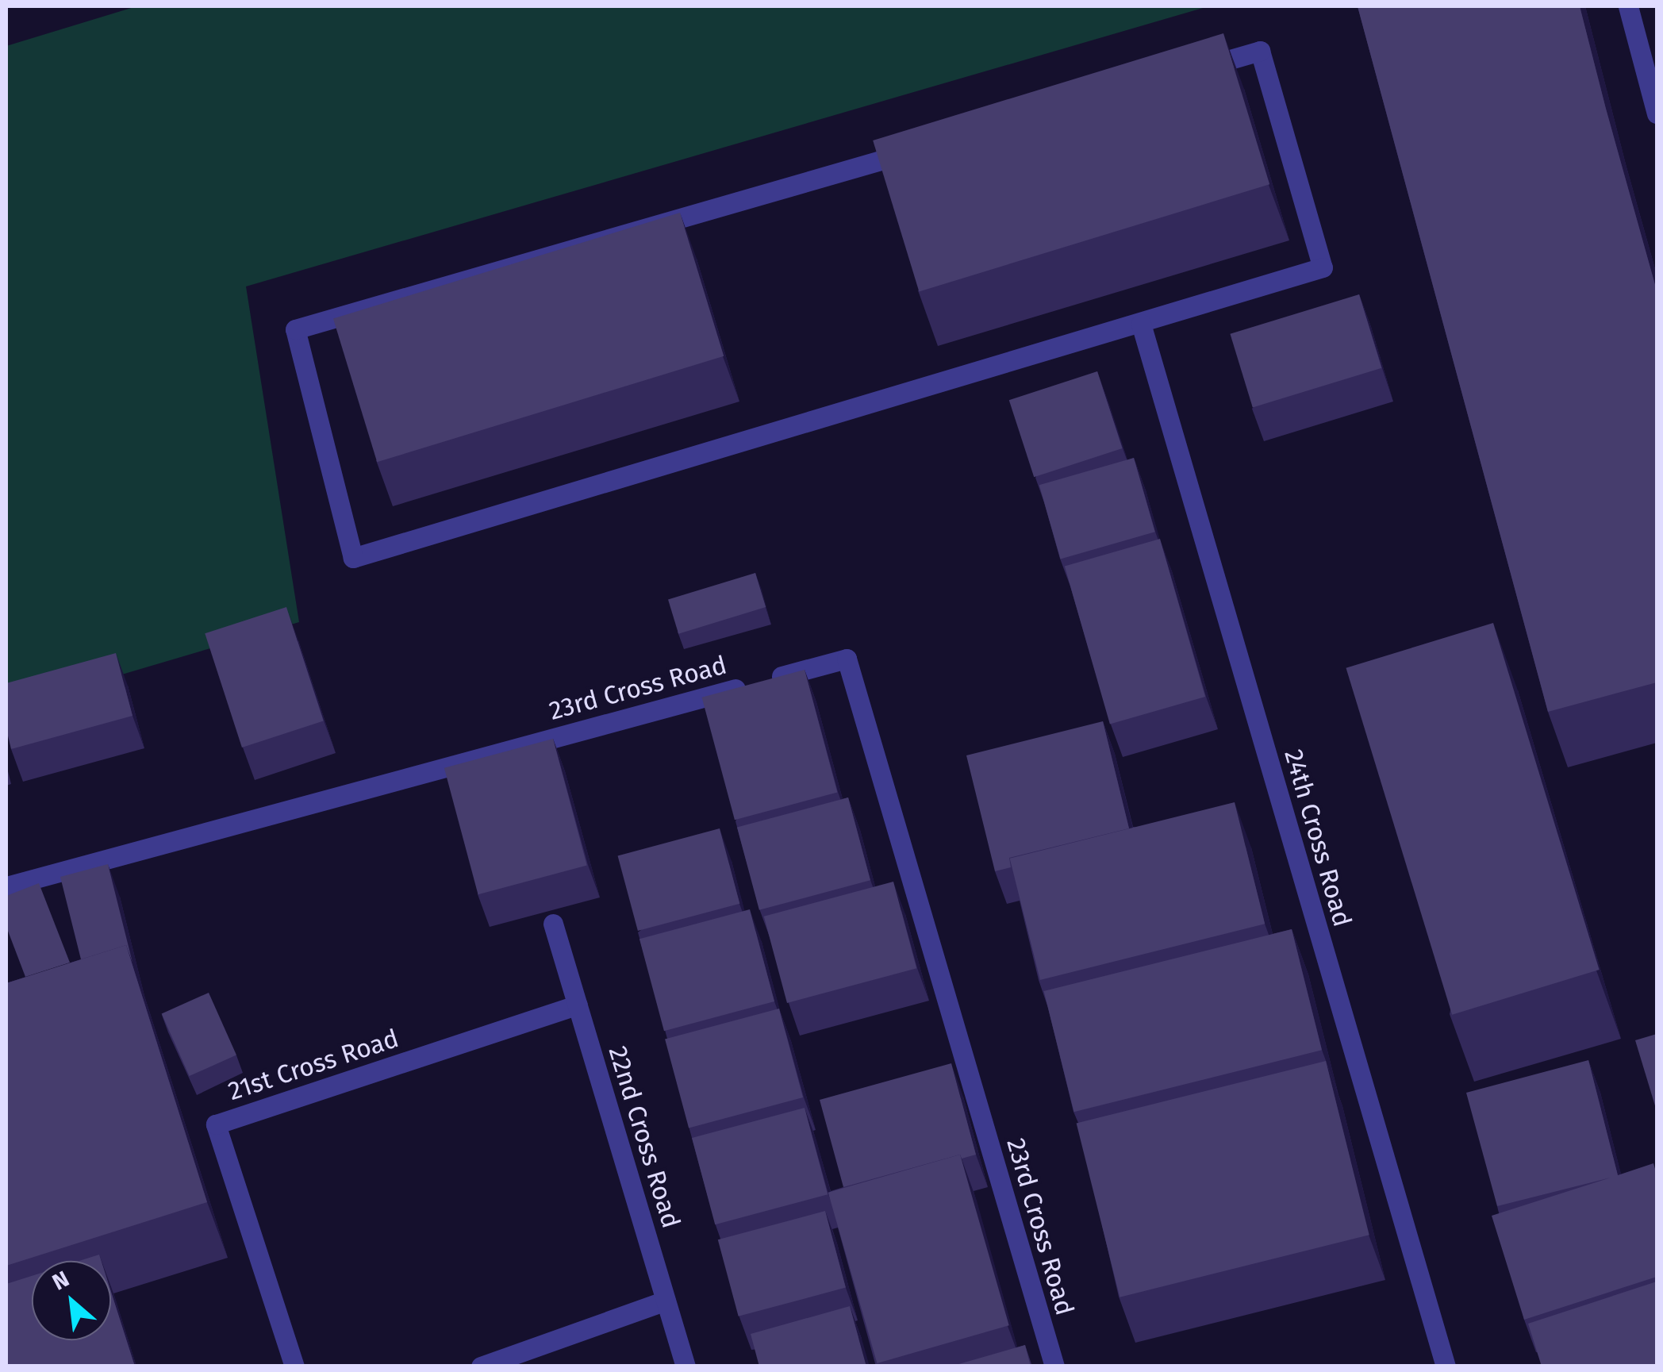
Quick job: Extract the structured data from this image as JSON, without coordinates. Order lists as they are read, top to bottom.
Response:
{
  "streets": {
    "street": [
      "23rd Cross Road",
      "24th Cross Road",
      "21st Cross Road",
      "22nd Cross Road"
    ]
  },
  "crossings": [
    ["21st Cross Road", "22nd Cross Road"]
  ],
  "north": "top left"
}
